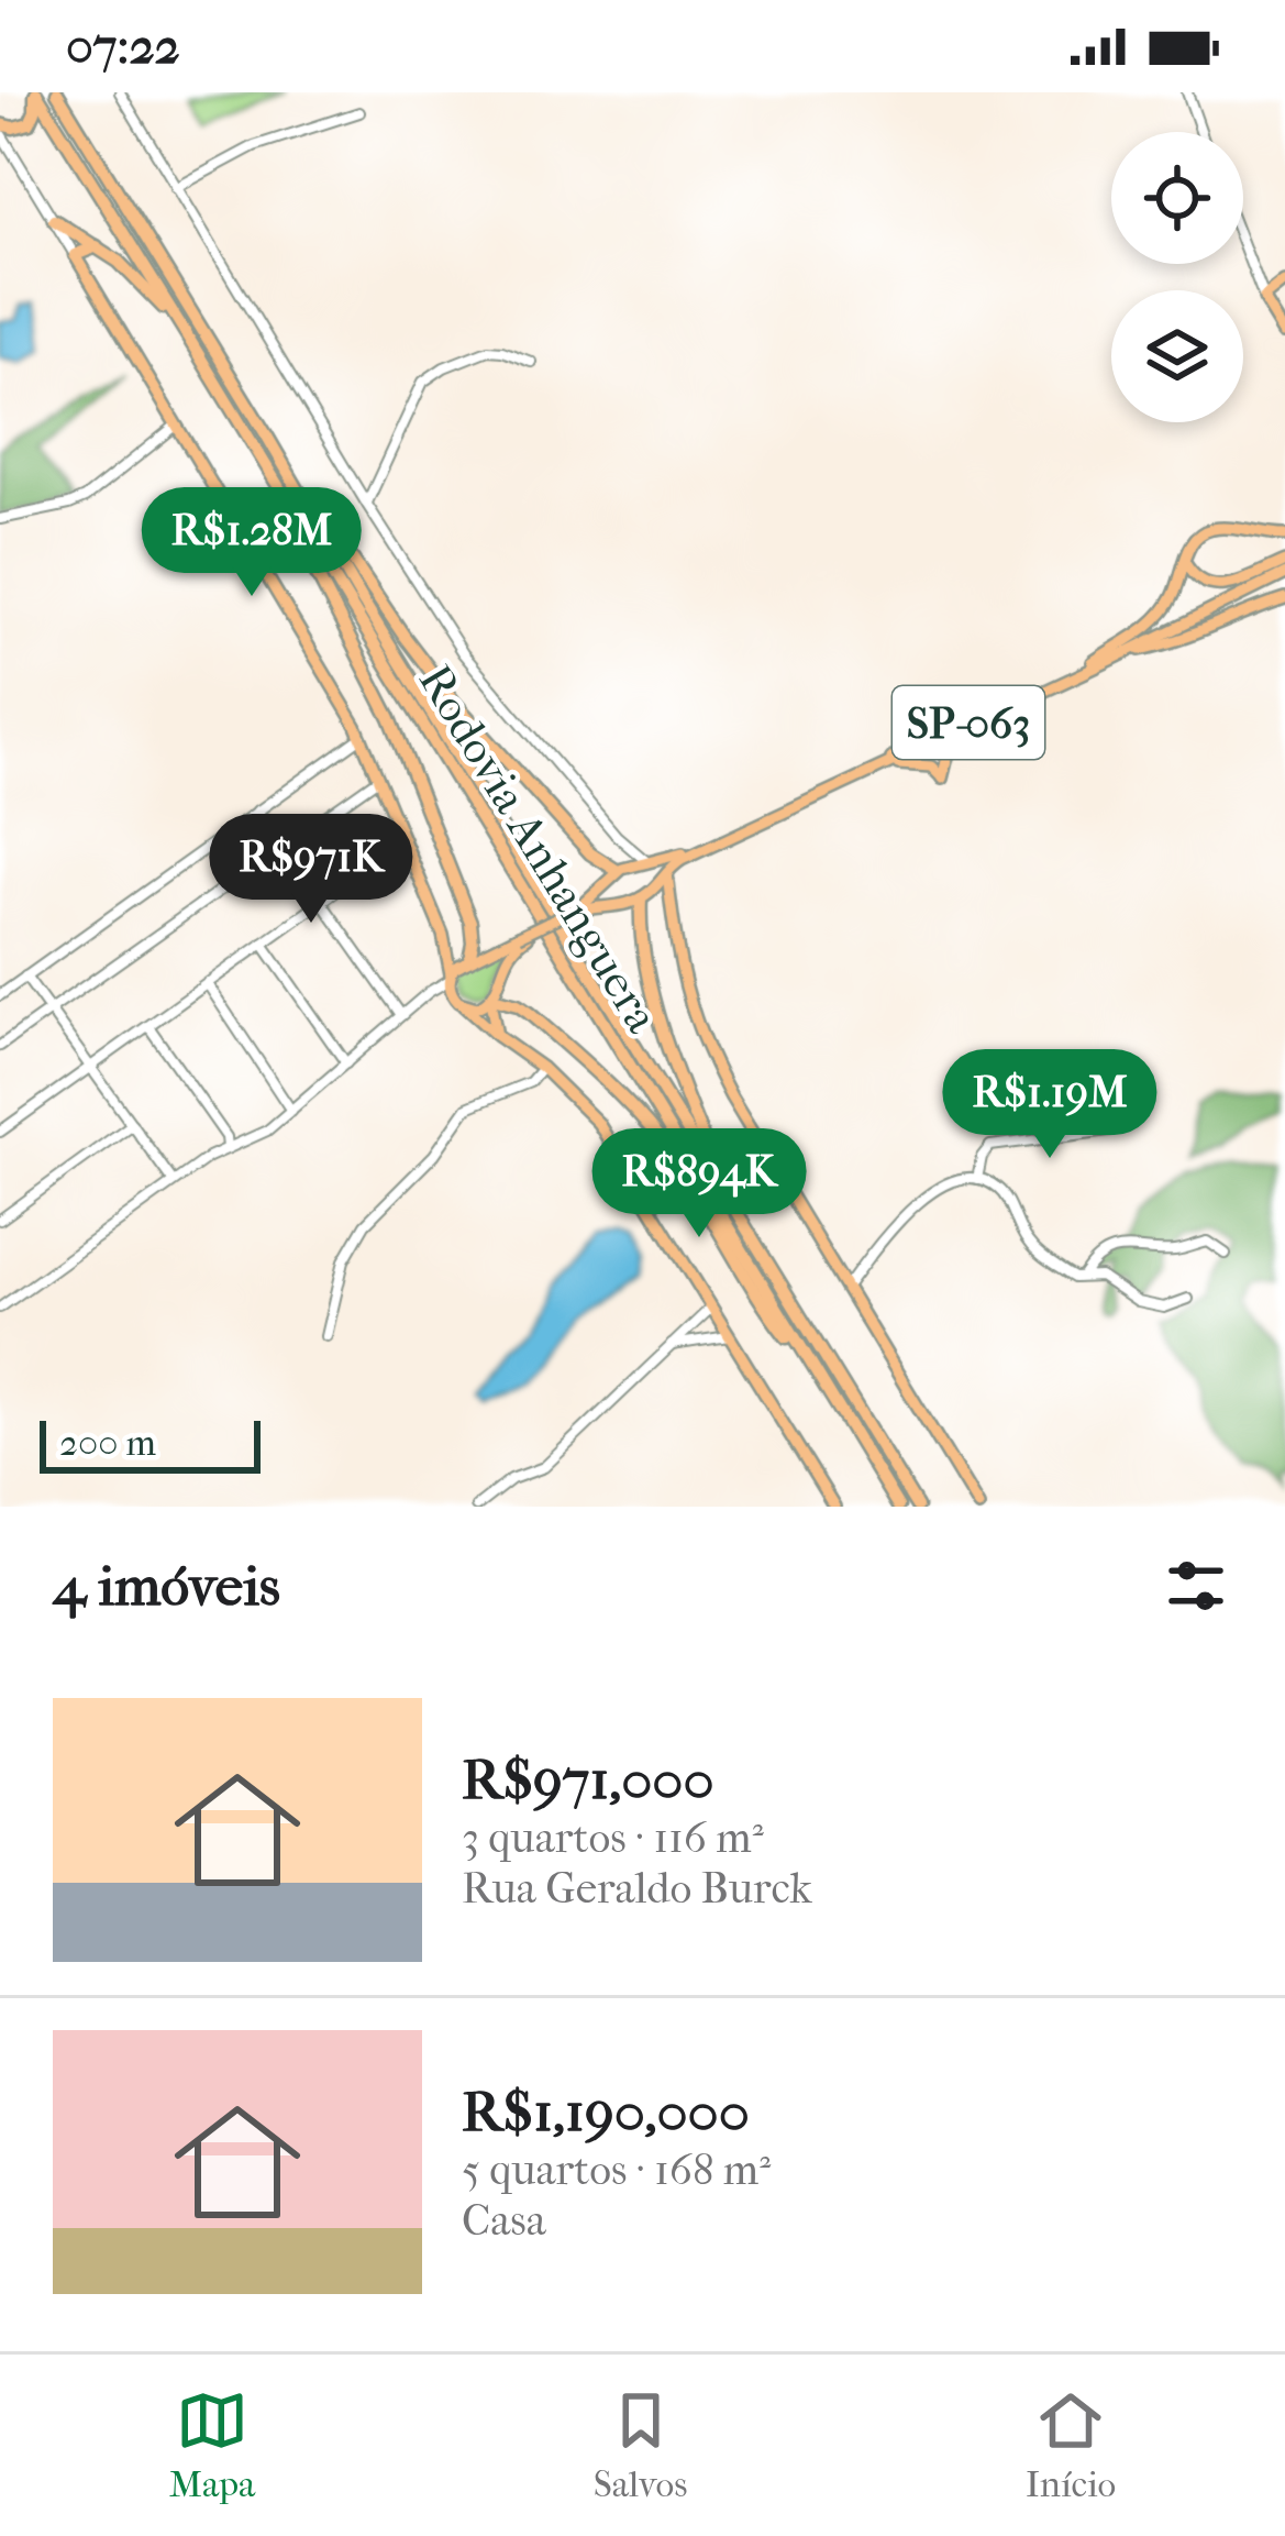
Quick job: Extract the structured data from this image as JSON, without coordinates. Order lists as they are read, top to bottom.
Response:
{
  "streets": {
    "highway": ["Rodovia Anhanguera"],
    "main road": ["SP-063"]
  },
  "scale_bar": "200 m",
  "page": {
    "status": "07:22",
    "price": [
      "R$1.28M",
      "R$971K",
      "R$1.19M",
      "R$894K"
    ],
    "scale": "200 m",
    "heading": "4 imóveis",
    "list": [
      {
        "name": "R$971,000",
        "note": "3 quartos · 116 m² · Rua Geraldo Burck"
      },
      {
        "name": "R$1,190,000",
        "note": "5 quartos · 168 m² · Casa"
      }
    ],
    "tabs": ["Mapa", "Salvos", "Início"]
  }
}
